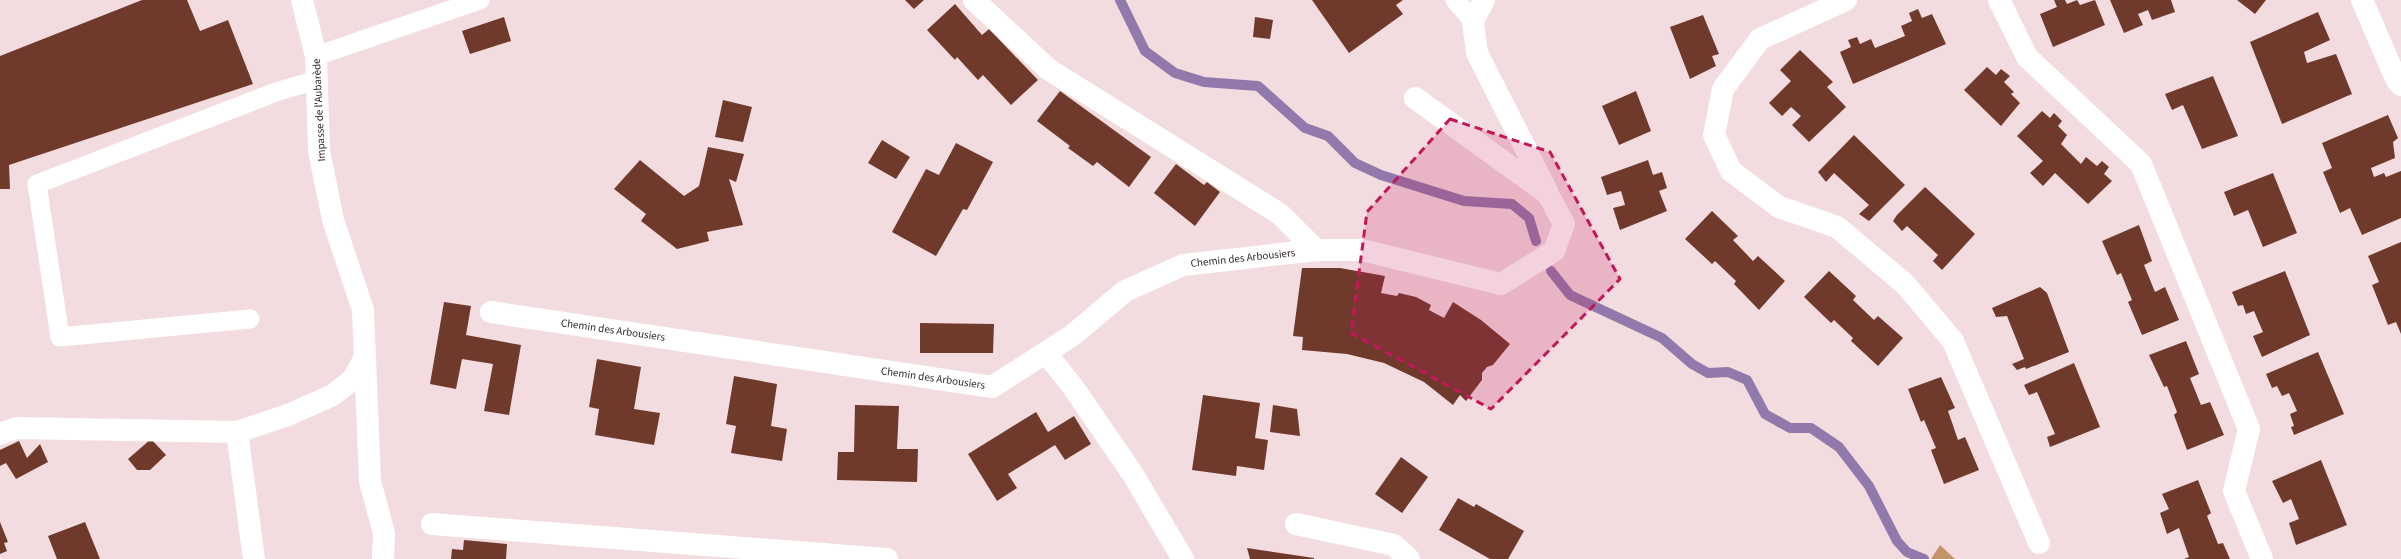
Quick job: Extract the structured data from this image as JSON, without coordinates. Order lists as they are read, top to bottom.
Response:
{
  "streets": {
    "street": ["Impasse de l'Aubarède", "Chemin des Arbousiers"]
  }
}
